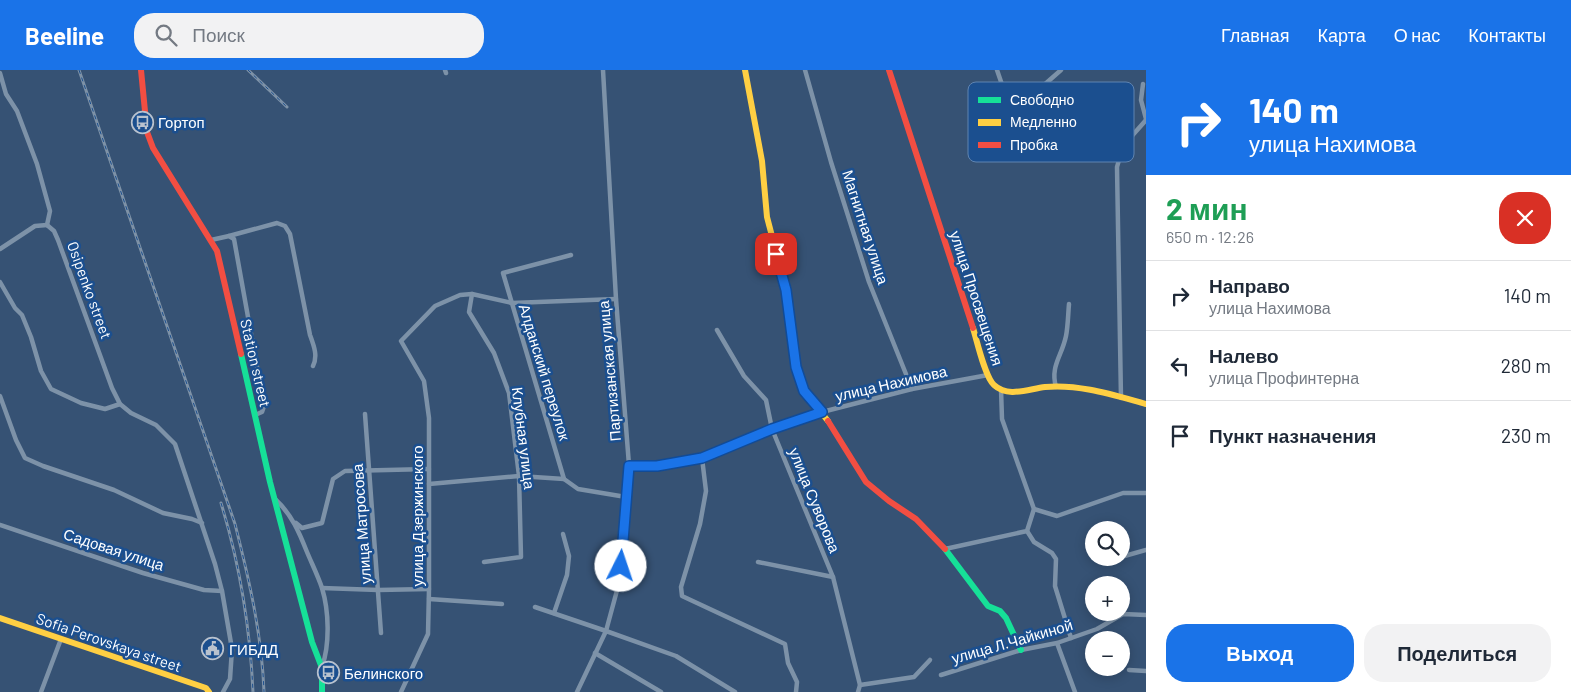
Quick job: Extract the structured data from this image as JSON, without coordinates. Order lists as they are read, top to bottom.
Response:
{
  "streets": {
    "street": [
      "Магнитная улица",
      "Osipenko street",
      "улица Просвещения",
      "Station street",
      "Партизанская улица",
      "Алданский переулок",
      "улица Нахимова",
      "Клубная улица",
      "улица Суворова",
      "улица Дзержинского",
      "улица Матросова",
      "Садовая улица",
      "улица Л.Чайкиной",
      "Sofia Perovskaya street"
    ]
  },
  "crossings": [
    ["Магнитная улица", "улица Нахимова"],
    ["улица Просвещения", "улица Нахимова"],
    ["Партизанская улица", "улица Нахимова"],
    ["улица Нахимова", "улица Суворова"],
    ["Клубная улица", "улица Дзержинского"]
  ],
  "places": {
    "bus stop": ["Гортоп", "Белинского"],
    "public building": ["ГИБДД"]
  },
  "legend": ["Свободно", "Медленно", "Пробка"],
  "page": {
    "header": "Beeline",
    "search": "Поиск",
    "nav": [
      "Главная",
      "Карта",
      "О нас",
      "Контакты"
    ],
    "turn": ["140 m", "улица Нахимова"],
    "heading": ["2 мин", "650 m · 12:26"],
    "list": [
      {
        "name": "Направо",
        "note": "улица Нахимова",
        "value": "140 m"
      },
      {
        "name": "Налево",
        "note": "улица Профинтерна",
        "value": "280 m"
      },
      {
        "name": "Пункт назначения",
        "value": "230 m"
      }
    ],
    "map_buttons": ["+", "−"],
    "buttons": ["Выход", "Поделиться"]
  }
}
